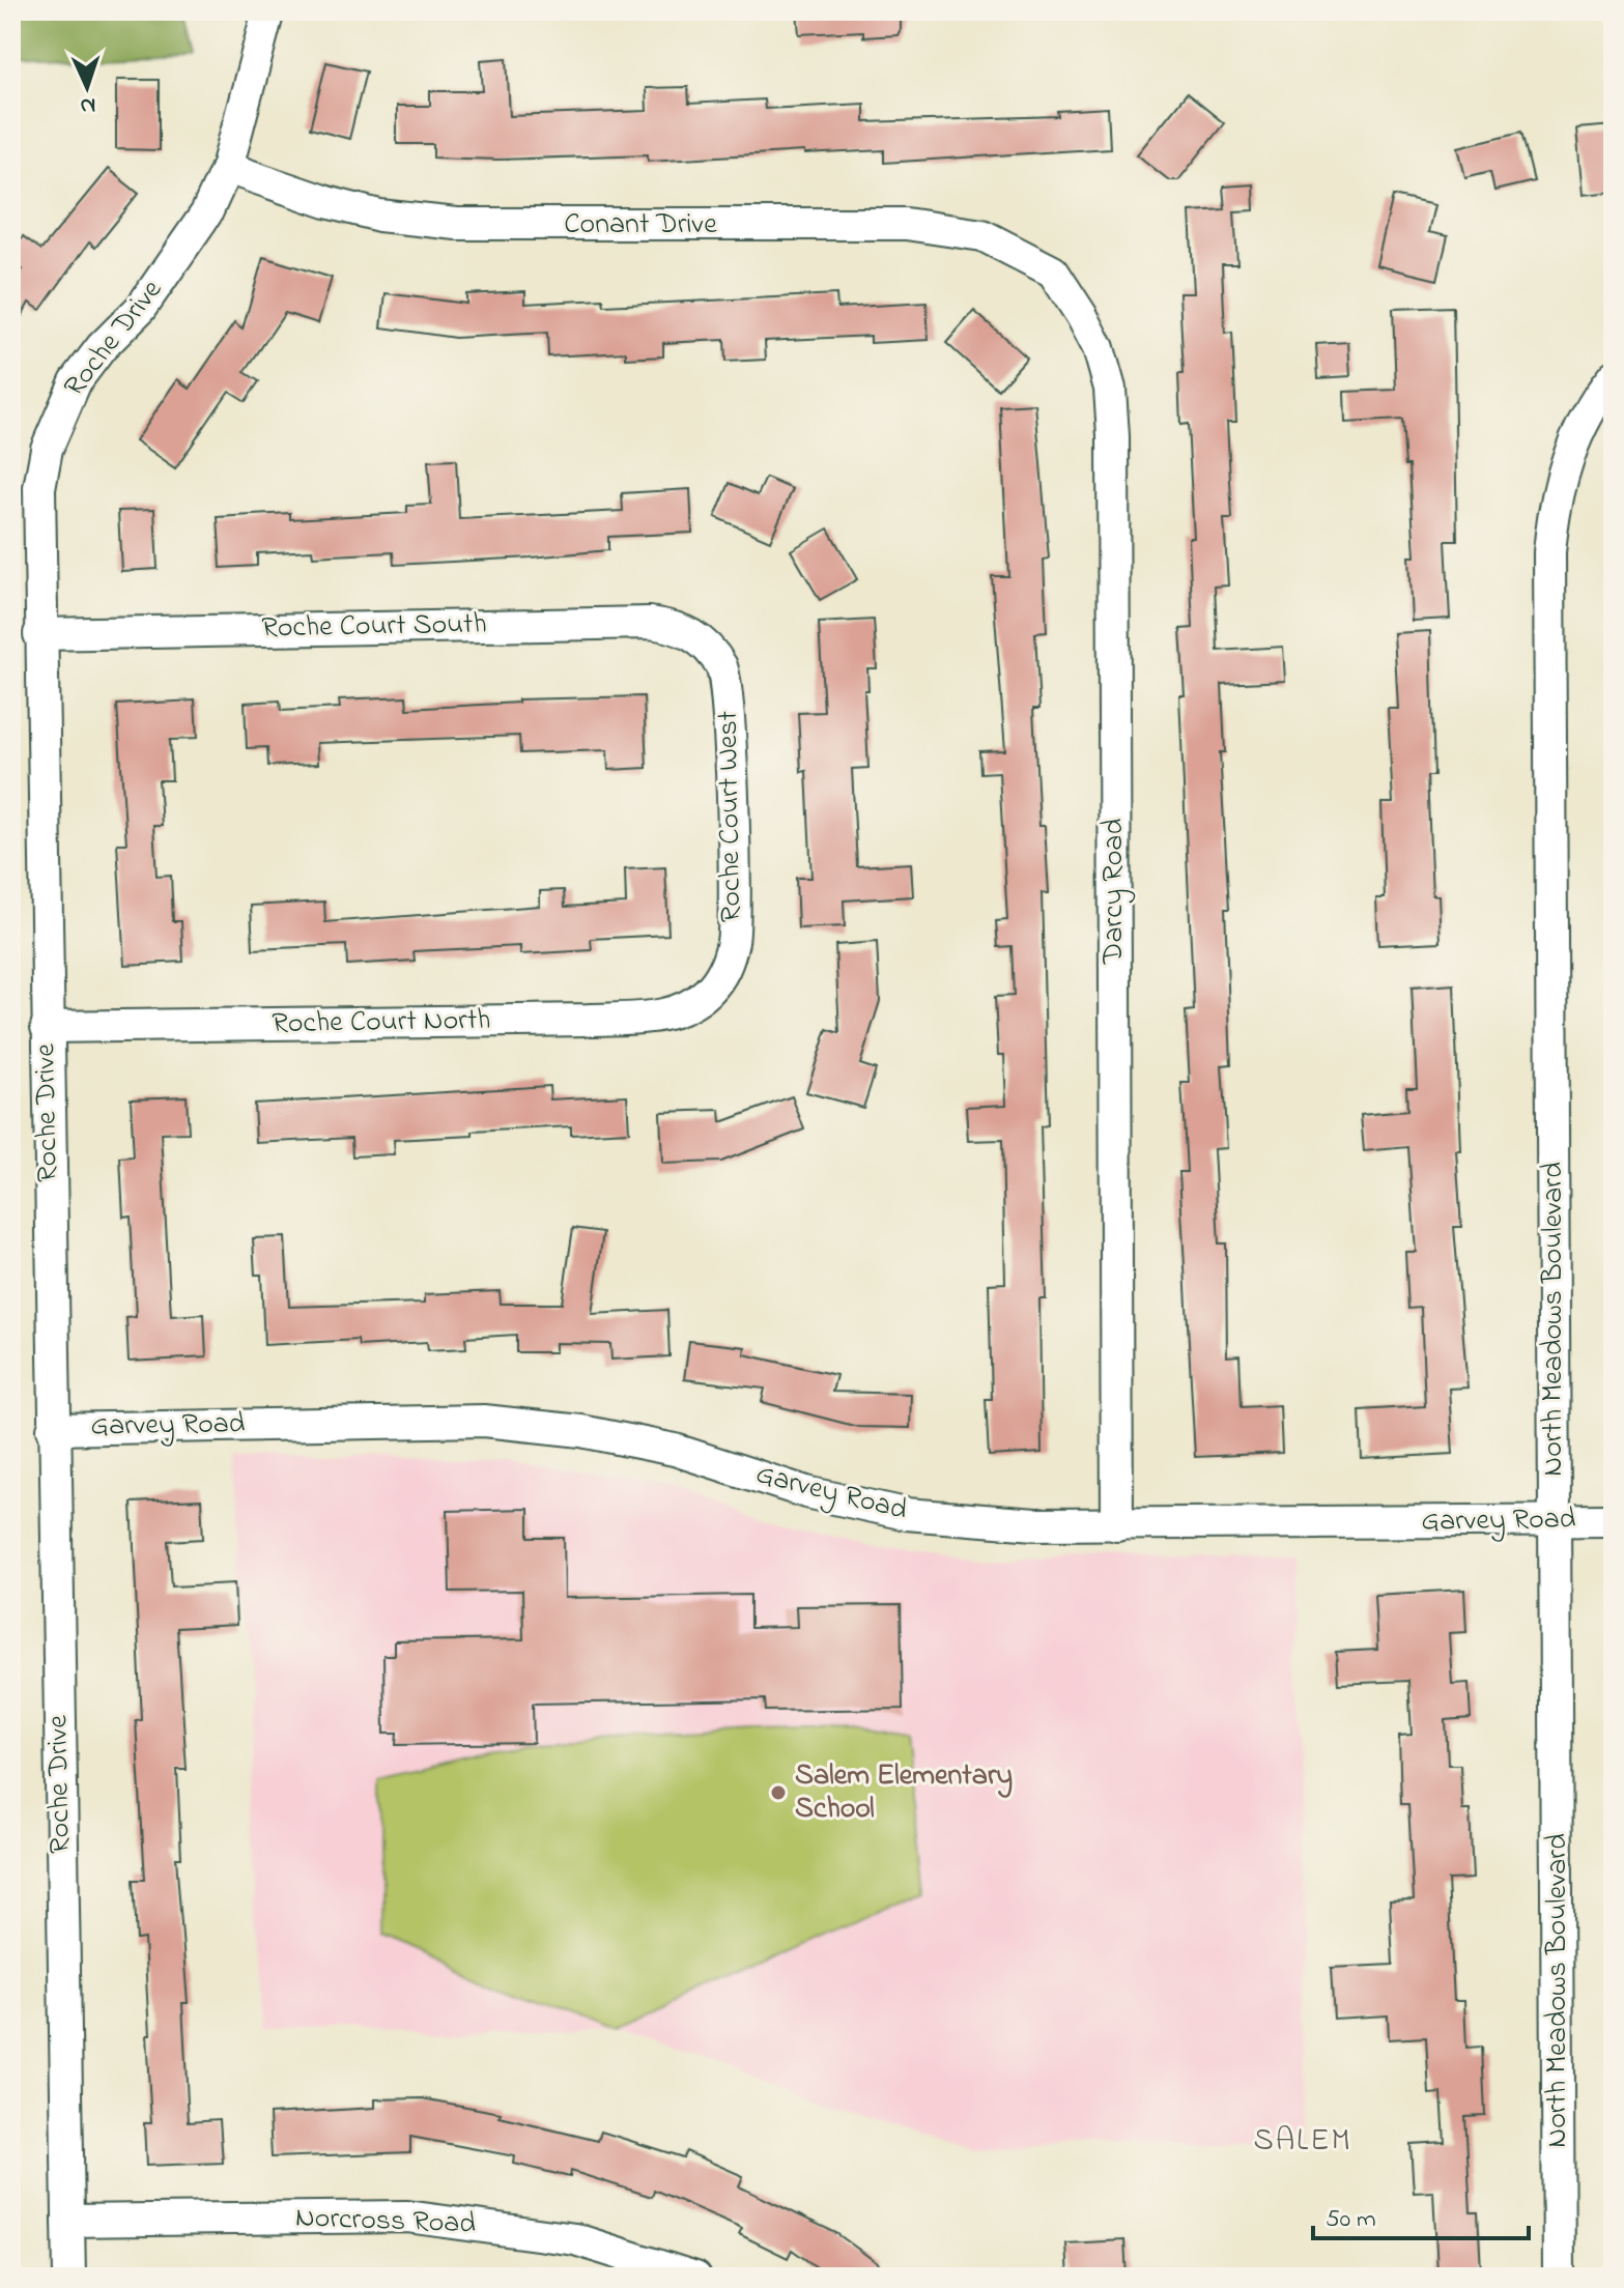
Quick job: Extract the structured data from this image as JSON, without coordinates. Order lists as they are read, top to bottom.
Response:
{
  "streets": {
    "street": [
      "Conant Drive",
      "Roche Drive",
      "Roche Court South",
      "Roche Court West",
      "Darcy Road",
      "Roche Court North",
      "North Meadows Boulevard",
      "Garvey Road",
      "Norcross Road"
    ]
  },
  "crossings": [
    ["Conant Drive", "Roche Drive"],
    ["Conant Drive", "Darcy Road"],
    ["Roche Drive", "Roche Court South"],
    ["Roche Drive", "Roche Court North"],
    ["Roche Drive", "Garvey Road"],
    ["Roche Drive", "Norcross Road"],
    ["Roche Court South", "Roche Court West"],
    ["Roche Court West", "Roche Court North"],
    ["Darcy Road", "Garvey Road"],
    ["North Meadows Boulevard", "Garvey Road"]
  ],
  "districts": ["SALEM"],
  "places": ["Salem Elementary School"],
  "scale_bar": "50 m",
  "north": "bottom"
}
